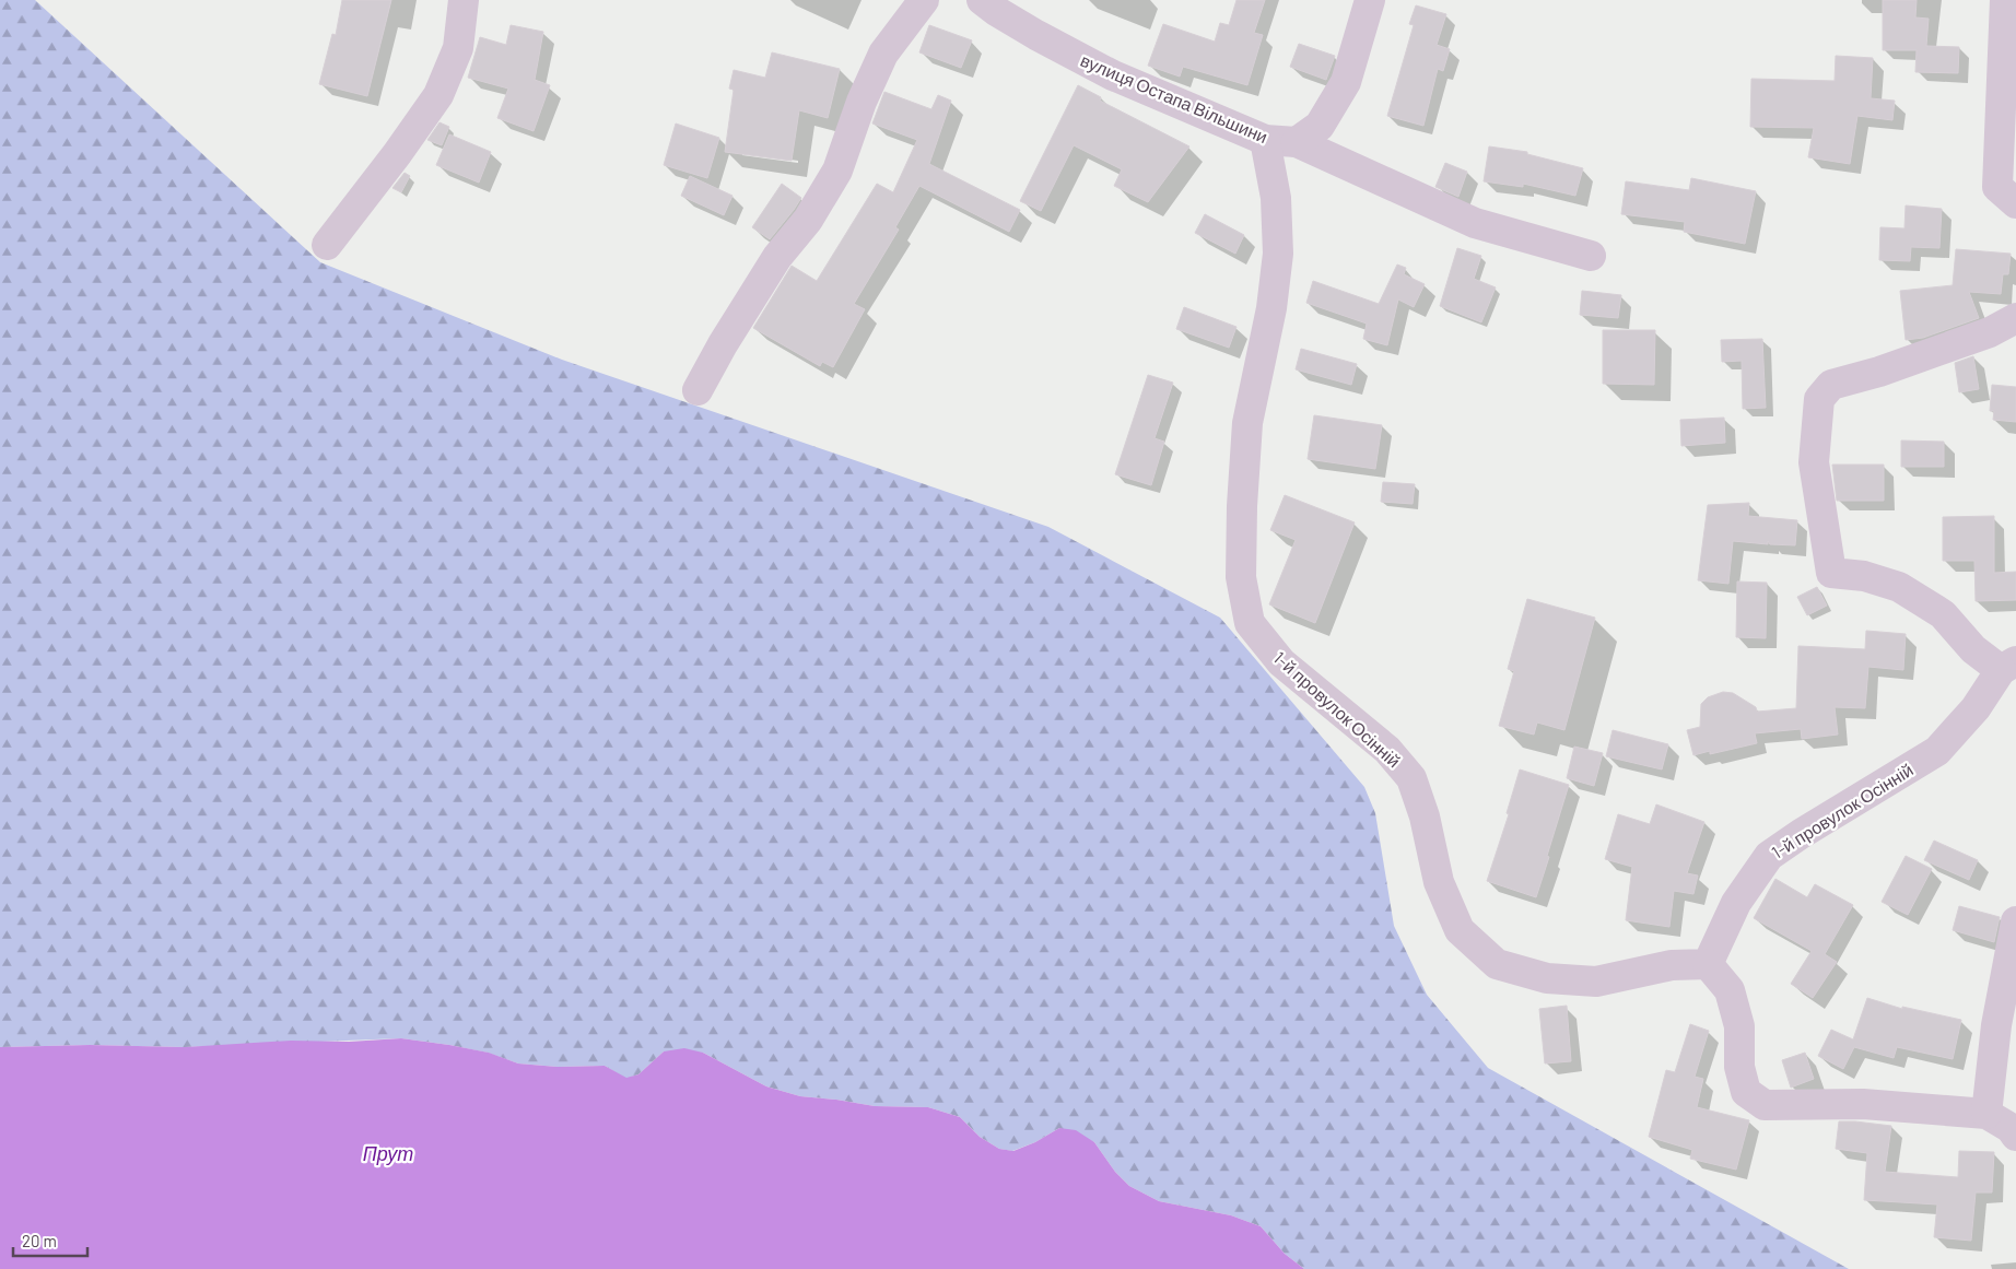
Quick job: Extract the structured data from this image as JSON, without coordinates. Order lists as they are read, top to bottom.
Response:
{
  "streets": {
    "street": ["вулиця Остапа Вільшини", "1-й провулок Осінній"]
  },
  "crossings": [
    ["вулиця Остапа Вільшини", "1-й провулок Осінній"]
  ],
  "water": ["Прут"],
  "scale_bar": "20 m"
}
